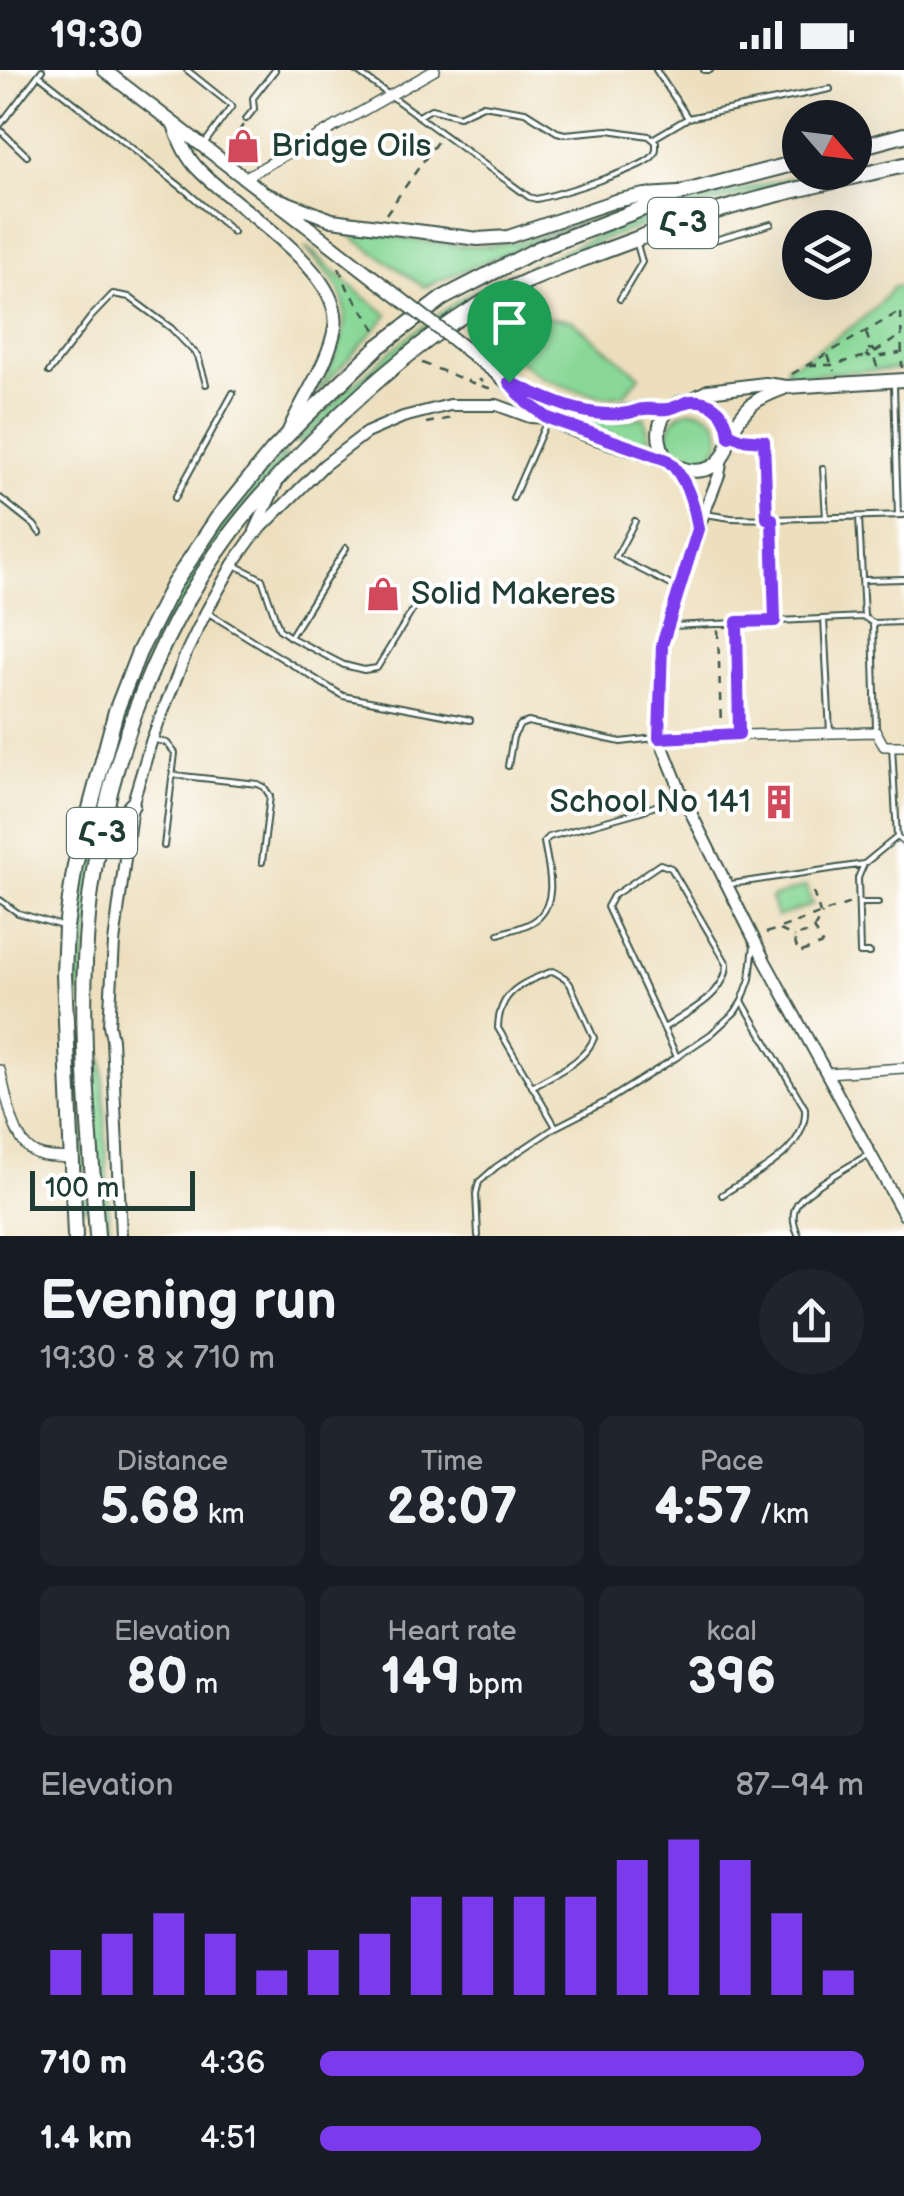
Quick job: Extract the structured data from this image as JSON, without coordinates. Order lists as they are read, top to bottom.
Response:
{
  "streets": {
    "main road": ["Հ-3"]
  },
  "places": {
    "shop": ["Bridge Oils", "Solid Makeres"],
    "building": ["School No 141"]
  },
  "scale_bar": "100 m",
  "north": "bottom right",
  "page": {
    "status": "19:30",
    "scale": "100 m",
    "heading": ["Evening run", "19:30 · 8 × 710 m"],
    "stats": [
      ["Distance", "5.68 km"],
      ["Time", "28:07"],
      ["Pace", "4:57 /km"],
      ["Elevation", "80 m"],
      ["Heart rate", "149 bpm"],
      ["kcal", "396"]
    ],
    "chart": ["Elevation", "87–94 m"],
    "list": [
      {
        "name": "710 m",
        "note": "4:36"
      },
      {
        "name": "1.4 km",
        "note": "4:51"
      }
    ]
  }
}
